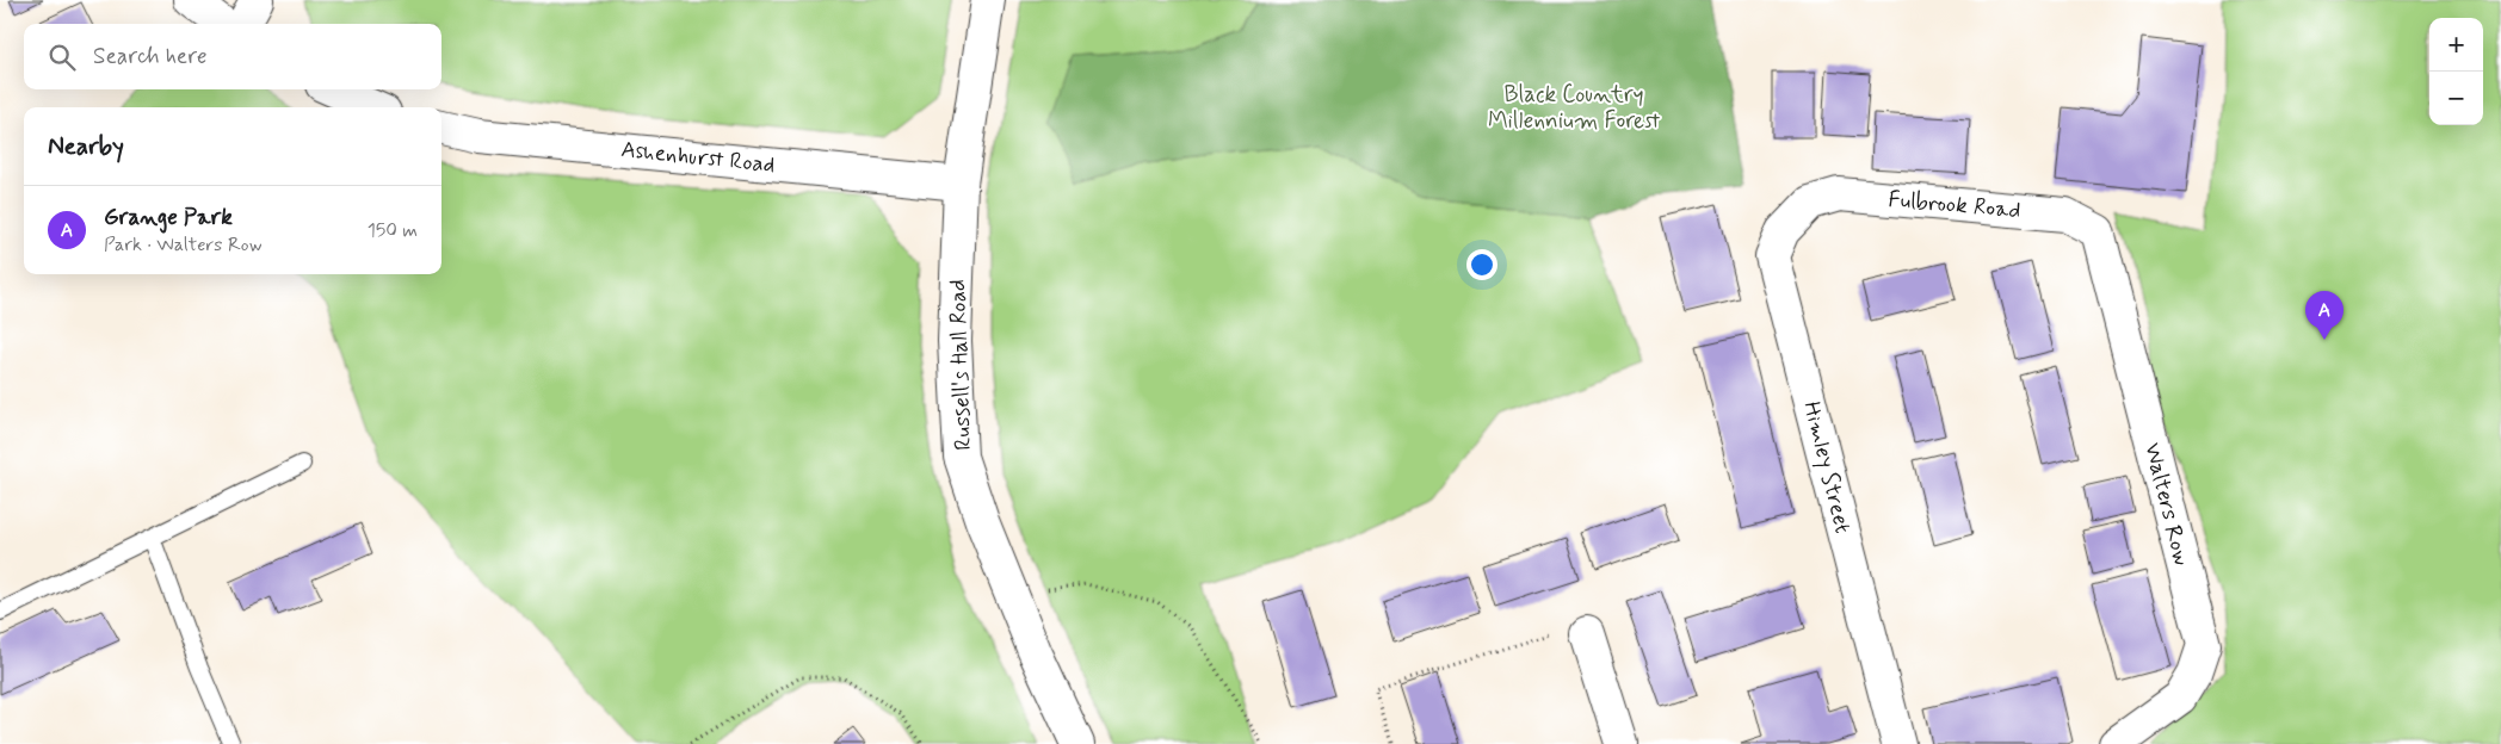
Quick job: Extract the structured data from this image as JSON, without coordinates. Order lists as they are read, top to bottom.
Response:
{
  "streets": {
    "street": [
      "Ashenhurst Road",
      "Fulbrook Road",
      "Russell's Hall Road",
      "Himley Street",
      "Walters Row"
    ]
  },
  "crossings": [
    ["Ashenhurst Road", "Russell's Hall Road"],
    ["Fulbrook Road", "Himley Street"],
    ["Fulbrook Road", "Walters Row"]
  ],
  "parks": ["Black Country Millennium Forest"],
  "page": {
    "map_buttons": ["+", "−"],
    "search": "Search here",
    "heading": "Nearby",
    "list": [
      {
        "mark": "A",
        "name": "Grange Park",
        "note": "Park · Walters Row",
        "value": "150 m"
      }
    ],
    "pins": "A"
  }
}
